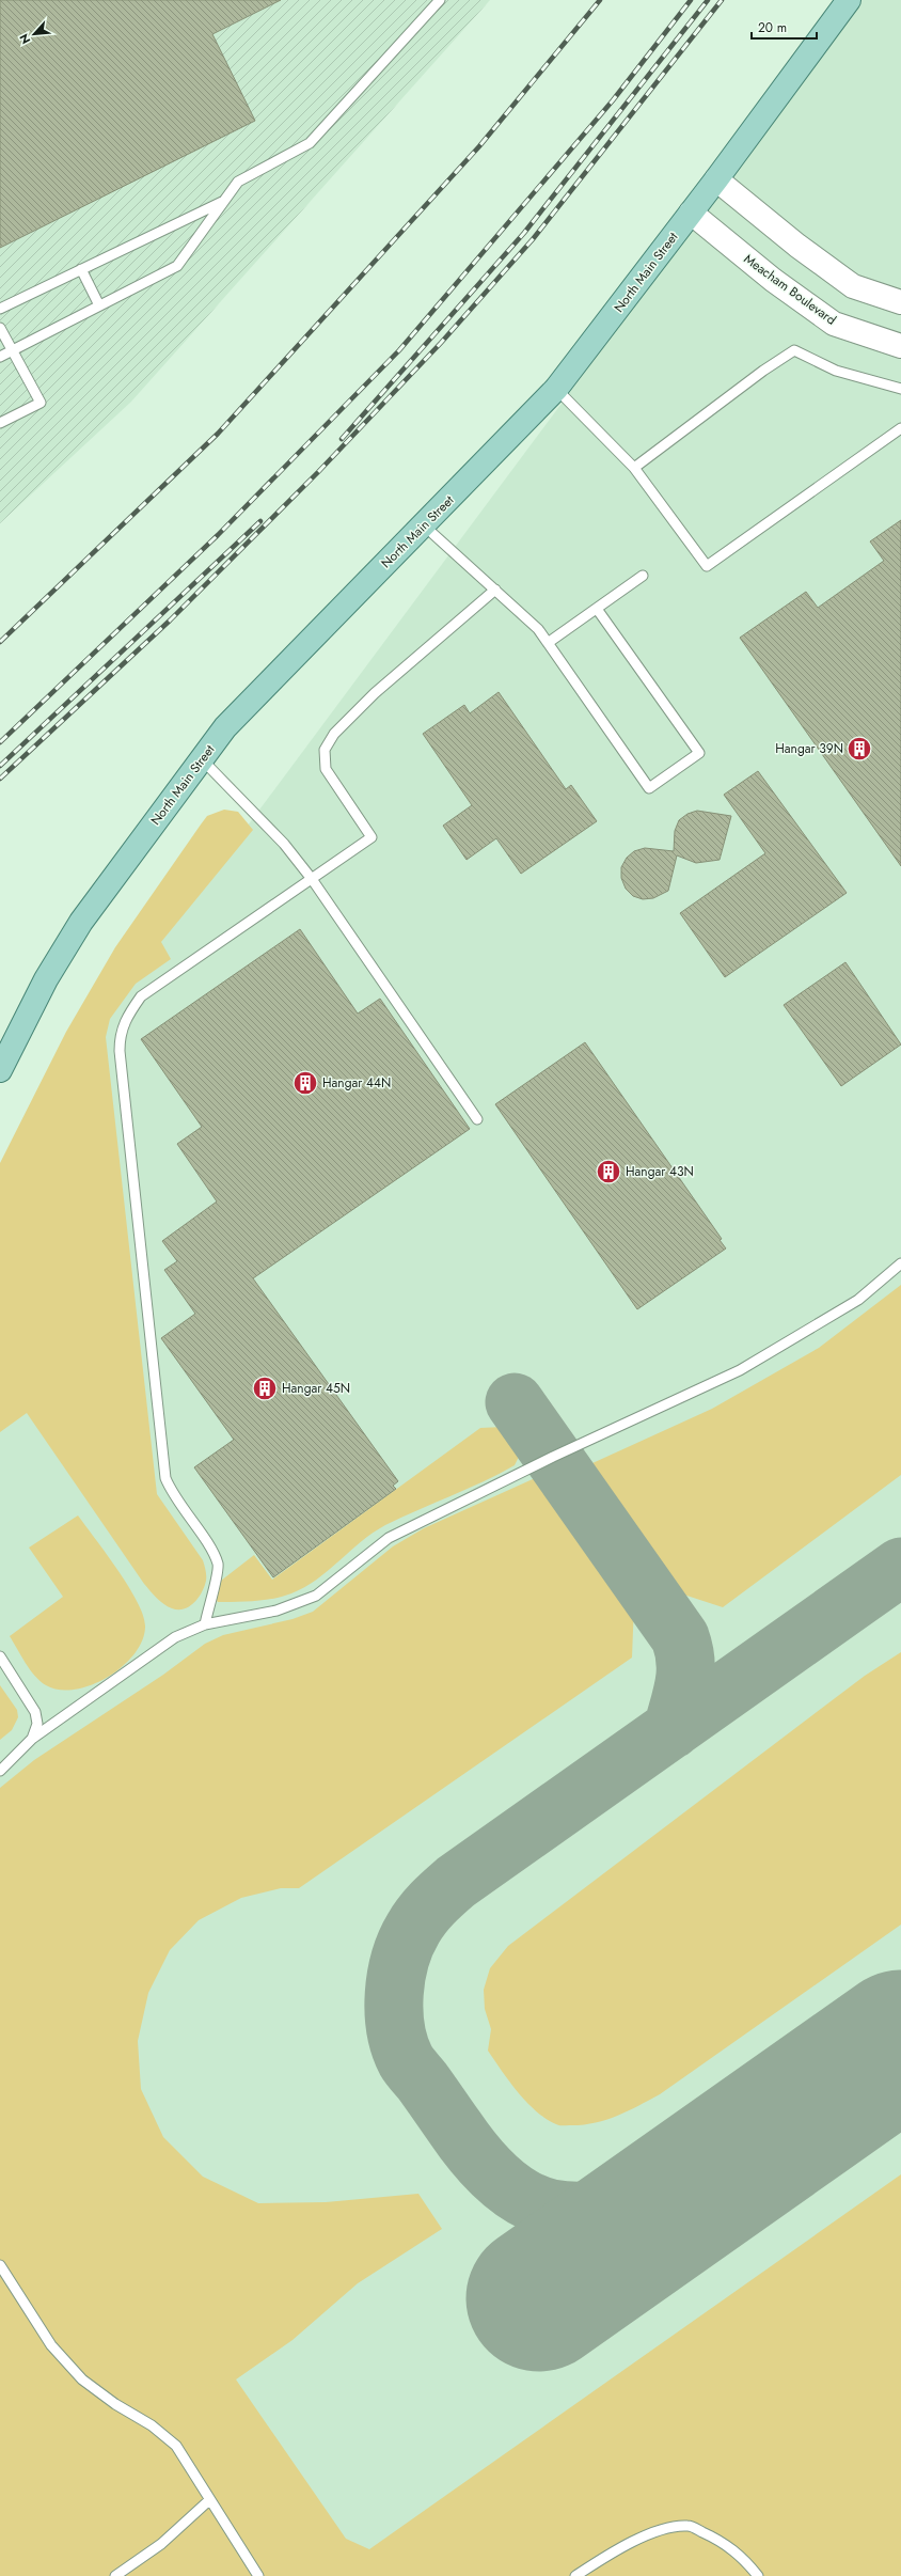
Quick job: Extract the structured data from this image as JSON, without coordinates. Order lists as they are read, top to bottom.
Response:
{
  "streets": {
    "main road": ["North Main Street", "Meacham Boulevard"]
  },
  "crossings": [
    ["North Main Street", "Meacham Boulevard"]
  ],
  "places": {
    "building": [
      "Hangar 39N",
      "Hangar 44N",
      "Hangar 43N",
      "Hangar 45N"
    ]
  },
  "scale_bar": "20 m",
  "north": "bottom left"
}
